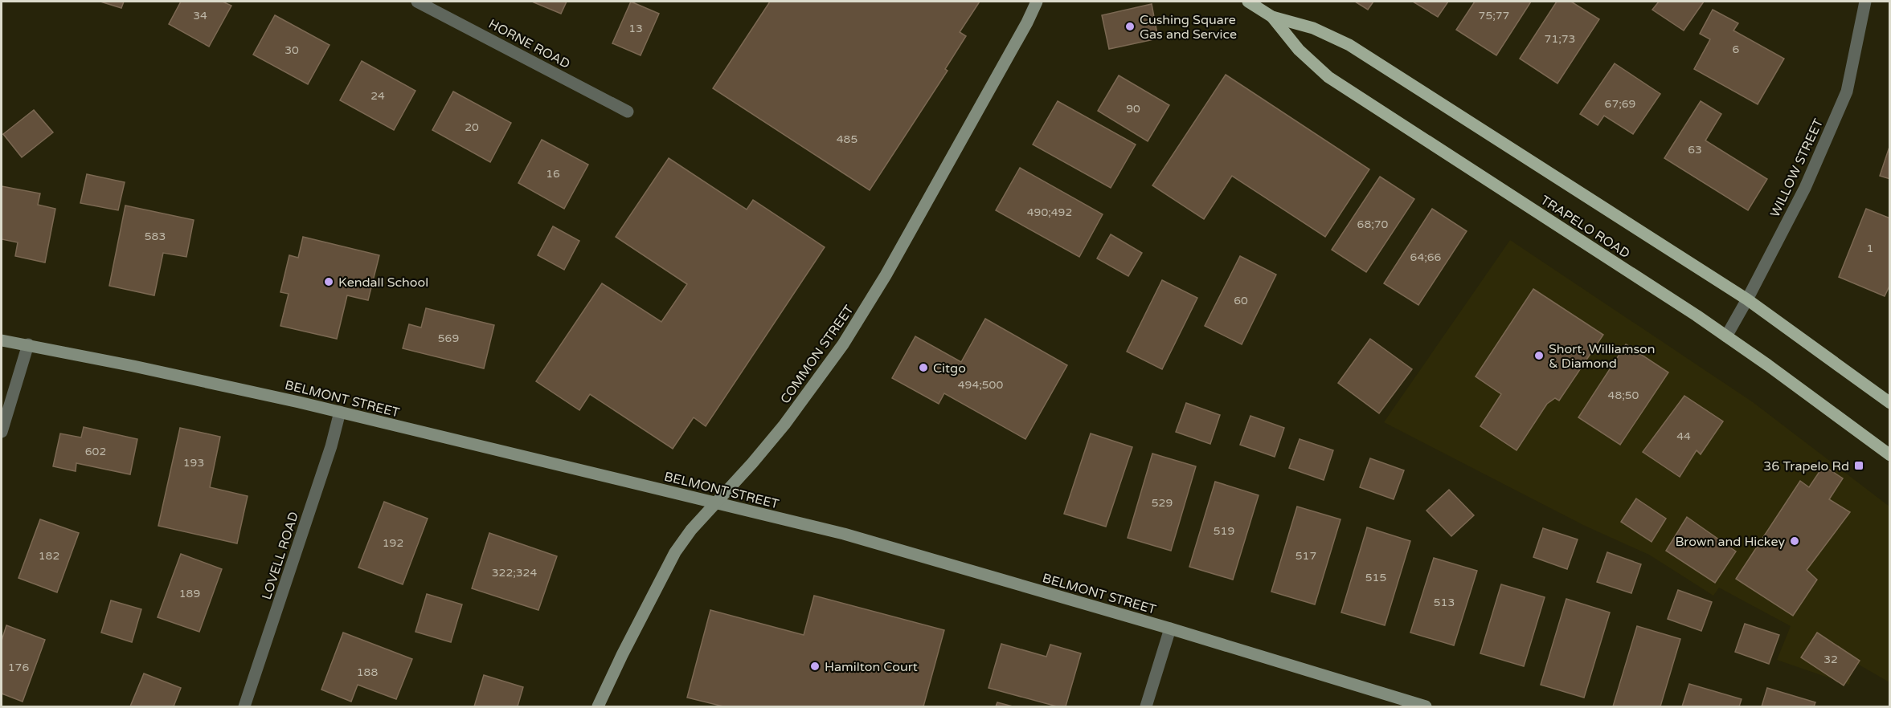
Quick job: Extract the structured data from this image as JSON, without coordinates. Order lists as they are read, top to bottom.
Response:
{
  "streets": {
    "main road": ["TRAPELO ROAD", "COMMON STREET", "BELMONT STREET"],
    "street": ["HORNE ROAD", "WILLOW STREET", "LOVELL ROAD"]
  },
  "crossings": [
    ["WILLOW STREET", "TRAPELO ROAD"],
    ["COMMON STREET", "BELMONT STREET"],
    ["BELMONT STREET", "LOVELL ROAD"]
  ],
  "places": {
    "other": [
      "Cushing Square Gas and Service",
      "Kendall School",
      "Short, Williamson & Diamond",
      "Citgo",
      "Brown and Hickey",
      "Hamilton Court"
    ],
    "transit": ["36 Trapelo Rd"]
  },
  "house_numbers": [
    "34",
    "75;77",
    "13",
    "71;73",
    "6",
    "30",
    "24",
    "67;69",
    "90",
    "20",
    "485",
    "63",
    "16",
    "490;492",
    "68;70",
    "583",
    "1",
    "64;66",
    "60",
    "569",
    "494;500",
    "48;50",
    "44",
    "602",
    "193",
    "529",
    "519",
    "192",
    "182",
    "517",
    "322;324",
    "515",
    "189",
    "513",
    "32",
    "176",
    "188"
  ]
}
